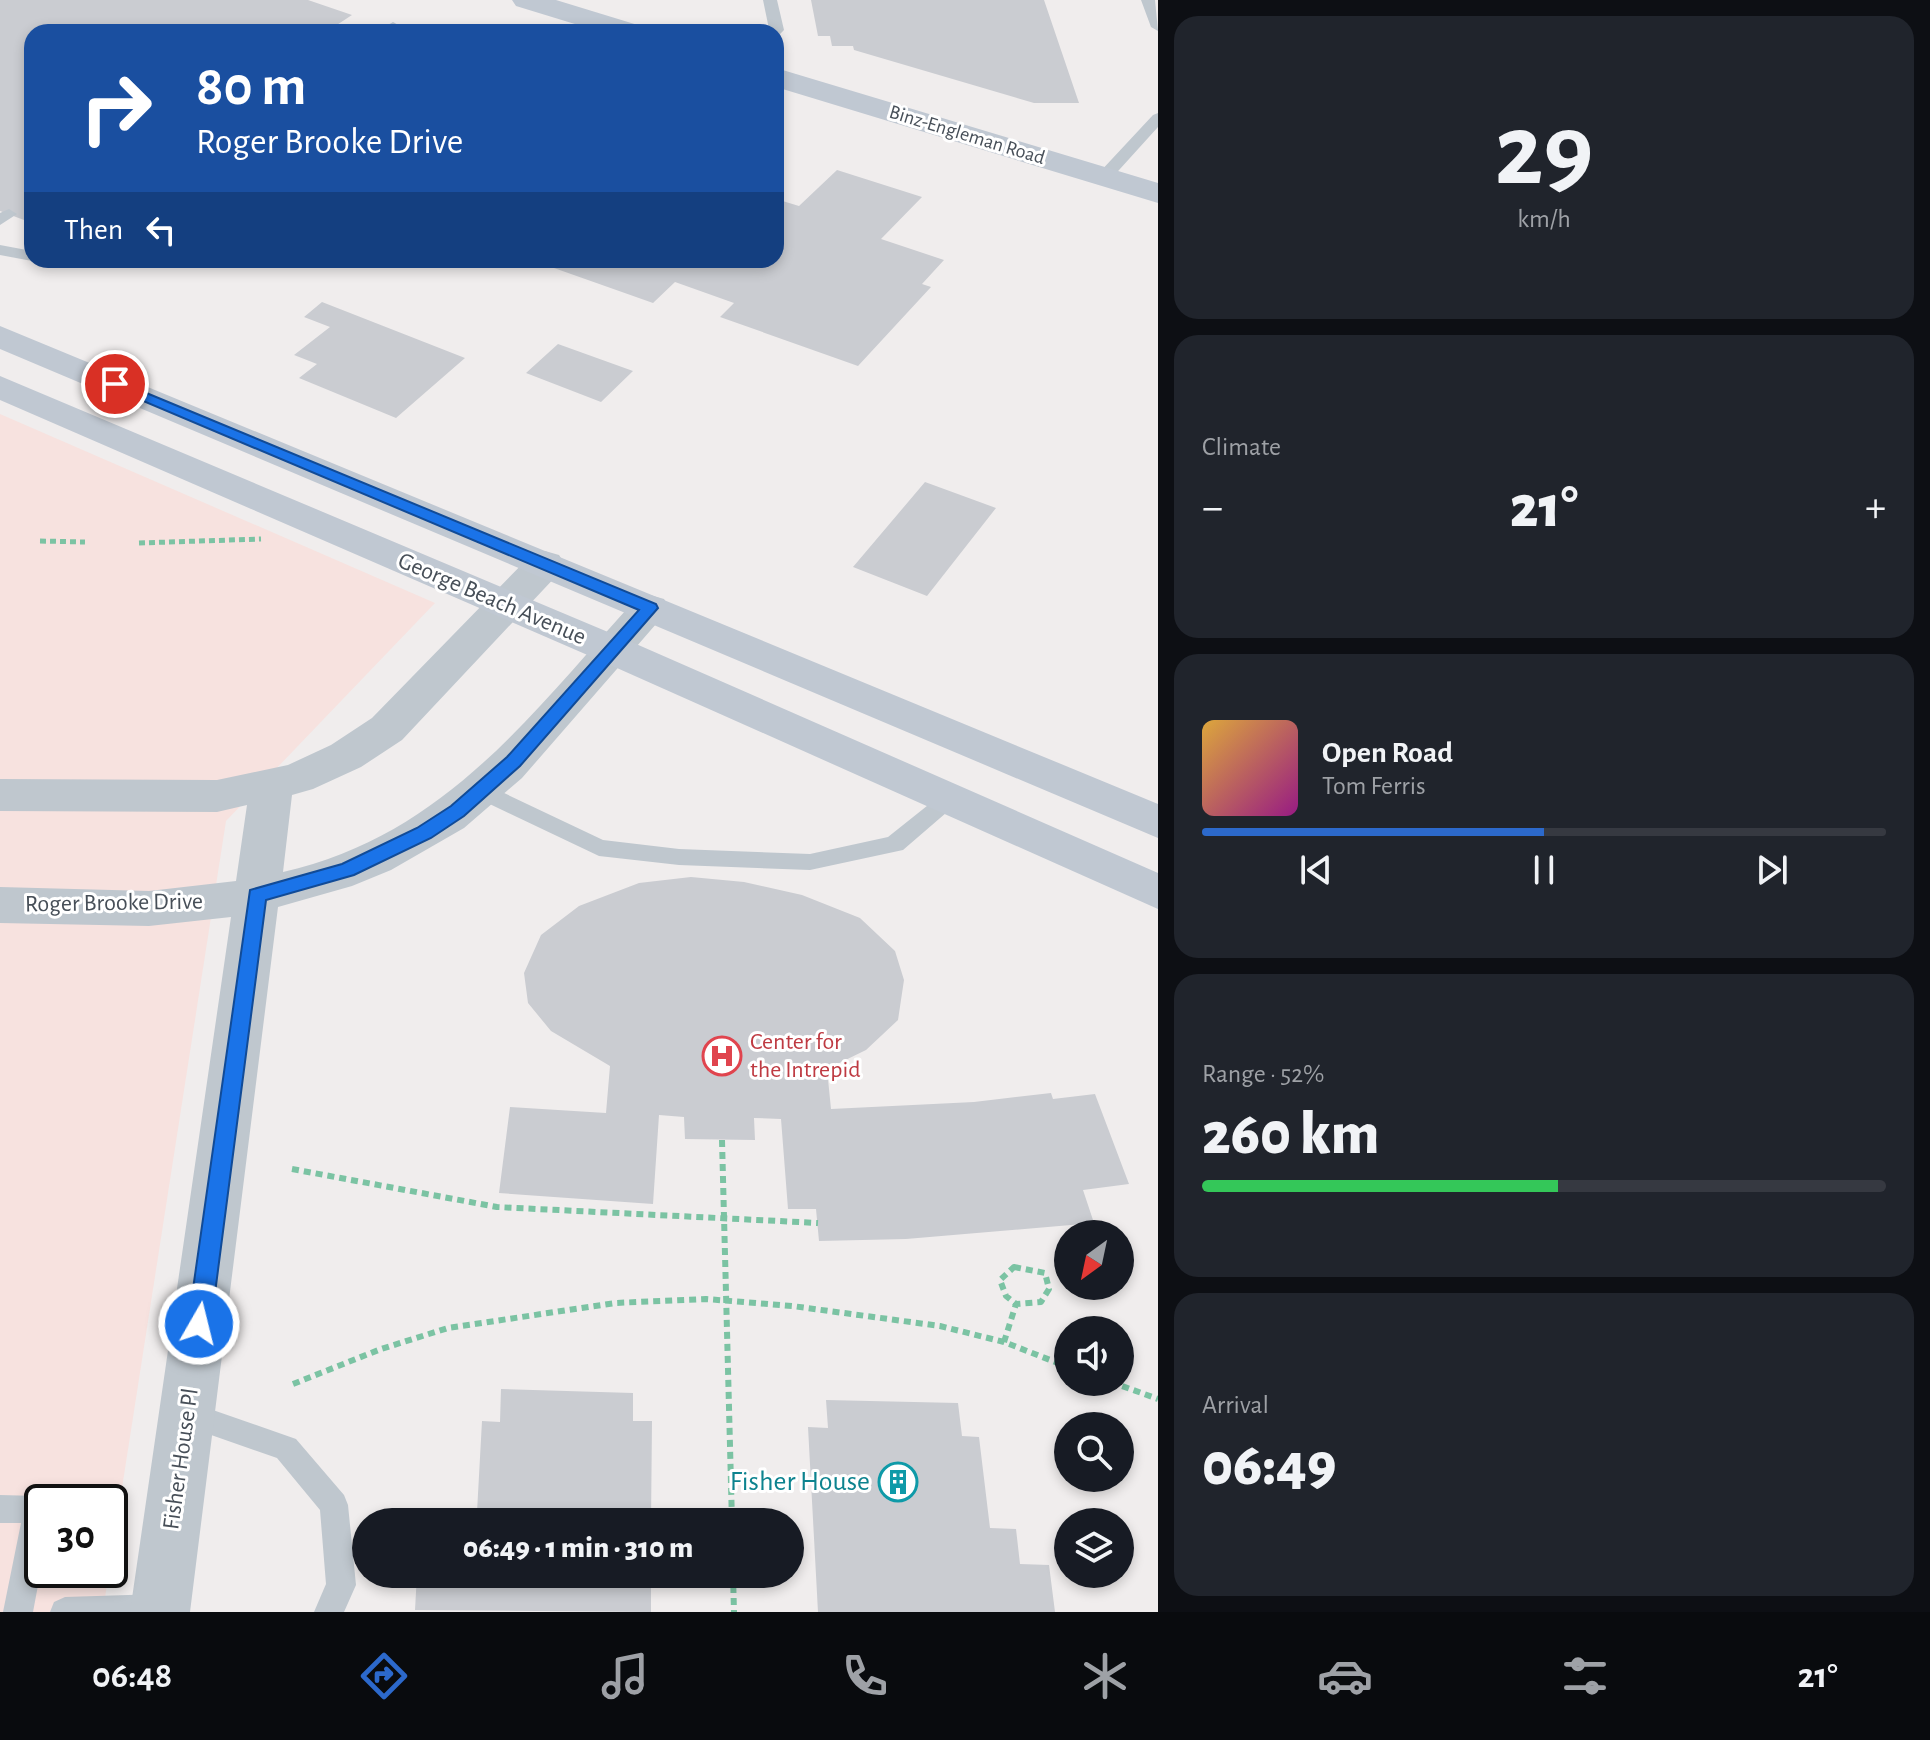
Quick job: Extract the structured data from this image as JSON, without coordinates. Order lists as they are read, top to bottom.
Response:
{
  "streets": {
    "street": [
      "Binz-Engleman Road",
      "George Beach Avenue",
      "Roger Brooke Drive",
      "Fisher House Pl"
    ]
  },
  "crossings": [
    ["George Beach Avenue", "Roger Brooke Drive"],
    ["Roger Brooke Drive", "Fisher House Pl"]
  ],
  "places": {
    "hospital": ["Center for the Intrepid"],
    "building": ["Fisher House"]
  },
  "north": "bottom left",
  "page": {
    "tile": [
      ["29", "km/h"],
      "Climate",
      ["Range · 52%", "260 km"],
      ["Arrival", "06:49"]
    ],
    "turn": ["80 m", "Roger Brooke Drive"],
    "then": "Then",
    "heat": ["−", "21°", "+"],
    "song": ["Open Road", "Tom Ferris"],
    "limit": "30",
    "trip": "06:49 · 1 min · 310 m",
    "tabs": ["06:48", "21°"]
  }
}
